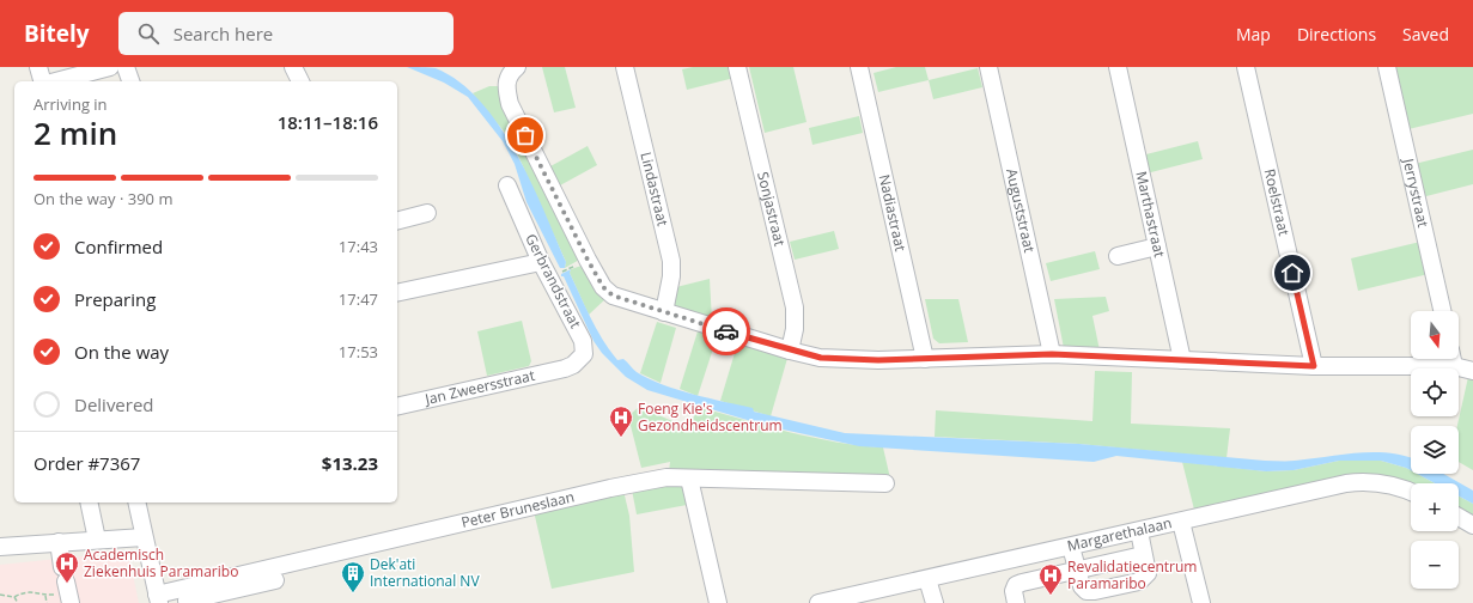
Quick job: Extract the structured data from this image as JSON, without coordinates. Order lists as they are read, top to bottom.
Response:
{
  "streets": {
    "street": [
      "Lindastraat",
      "Jerrystraat",
      "Roelstraat",
      "Sonjastraat",
      "Auguststraat",
      "Nadiastraat",
      "Marthastraat",
      "Gerbrandstraat",
      "Jan Zweersstraat",
      "Peter Bruneslaan",
      "Margarethalaan"
    ]
  },
  "crossings": [
    ["Gerbrandstraat", "Jan Zweersstraat"]
  ],
  "places": {
    "hospital": ["Foeng Kie's Gezondheidscentrum", "Academisch Ziekenhuis Paramaribo", "Revalidatiecentrum Paramaribo"],
    "building": ["Dek'ati International NV"]
  },
  "north": "bottom",
  "page": {
    "header": "Bitely",
    "search": "Search here",
    "nav": ["Map", "Directions", "Saved"],
    "heading": ["2 min", "Arriving in", "18:11–18:16"],
    "panel": ["Order #7367", "$13.23"],
    "bar": "On the way · 390 m",
    "list": [
      ["Confirmed", "17:43"],
      ["Preparing", "17:47"],
      ["On the way", "17:53"],
      "Delivered"
    ],
    "map_buttons": ["+", "−"]
  }
}
